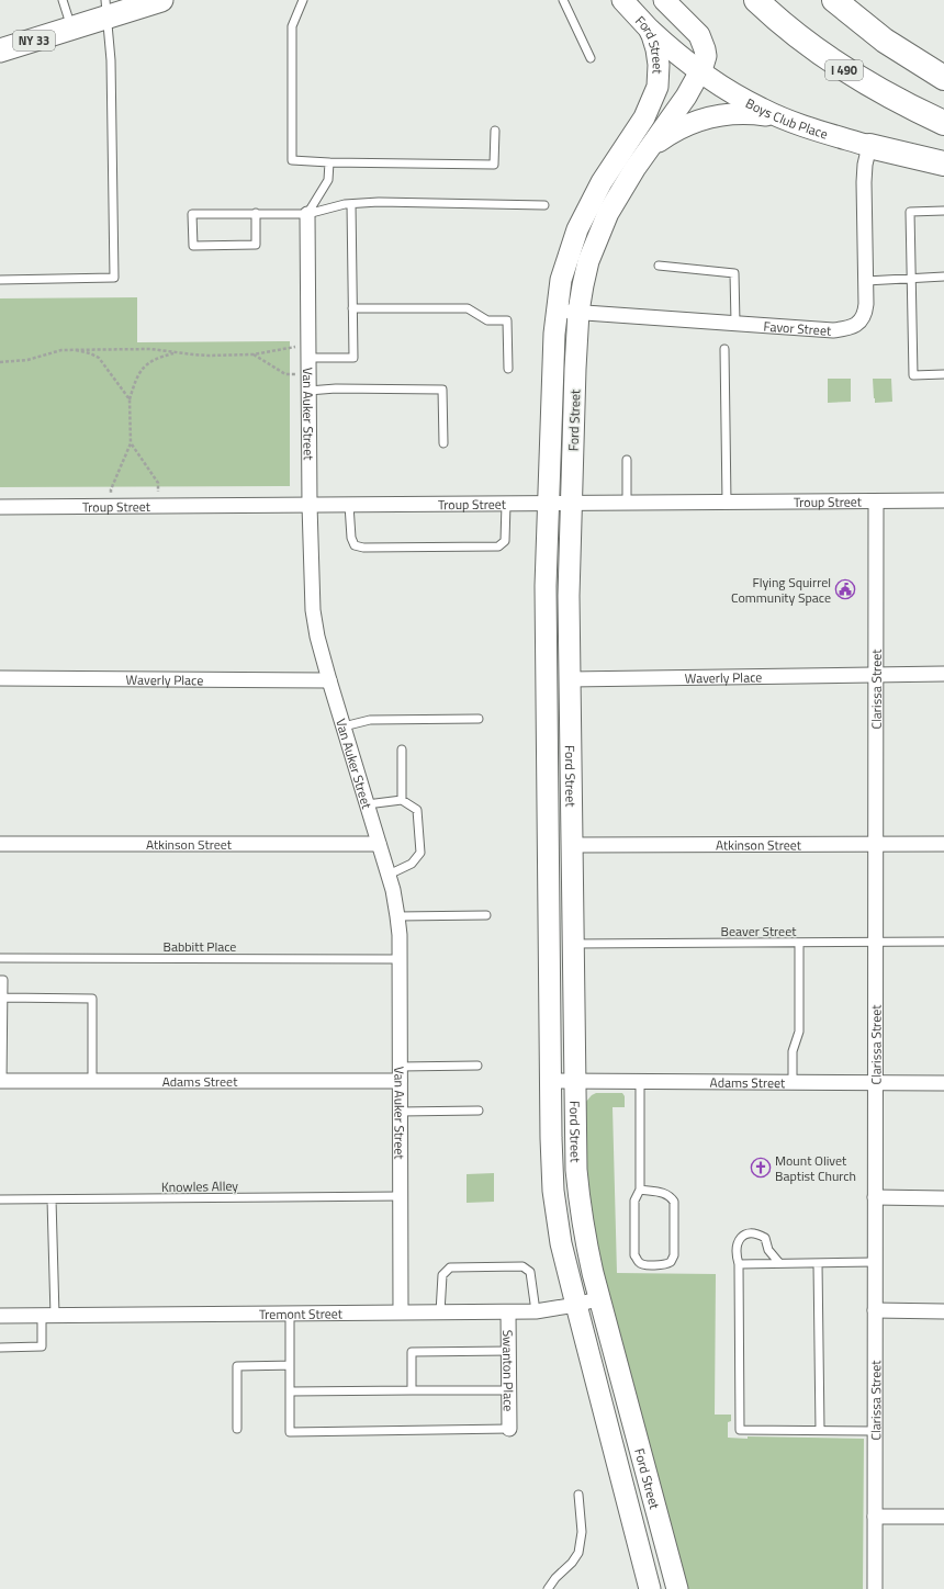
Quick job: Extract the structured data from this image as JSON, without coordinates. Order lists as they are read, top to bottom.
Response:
{
  "streets": {
    "highway": ["I 490"],
    "main road": ["NY 33", "Ford Street", "Boys Club Place"],
    "street": [
      "Favor Street",
      "Van Auker Street",
      "Troup Street",
      "Waverly Place",
      "Clarissa Street",
      "Atkinson Street",
      "Adams Street",
      "Tremont Street",
      "Swanton Place"
    ],
    "lane": ["Beaver Street", "Babbitt Place", "Knowles Alley"]
  },
  "crossings": [
    ["Ford Street", "Boys Club Place"],
    ["Ford Street", "Favor Street"],
    ["Ford Street", "Troup Street"],
    ["Ford Street", "Waverly Place"],
    ["Ford Street", "Atkinson Street"],
    ["Ford Street", "Beaver Street"],
    ["Ford Street", "Adams Street"],
    ["Ford Street", "Tremont Street"],
    ["Boys Club Place", "Favor Street"],
    ["Van Auker Street", "Troup Street"],
    ["Van Auker Street", "Waverly Place"],
    ["Van Auker Street", "Atkinson Street"],
    ["Van Auker Street", "Babbitt Place"],
    ["Van Auker Street", "Adams Street"],
    ["Van Auker Street", "Knowles Alley"],
    ["Van Auker Street", "Tremont Street"],
    ["Troup Street", "Clarissa Street"],
    ["Waverly Place", "Clarissa Street"],
    ["Clarissa Street", "Atkinson Street"],
    ["Clarissa Street", "Beaver Street"],
    ["Clarissa Street", "Adams Street"],
    ["Tremont Street", "Swanton Place"]
  ],
  "places": {
    "public building": ["Flying Squirrel Community Space"],
    "church": ["Mount Olivet Baptist Church"]
  }
}
